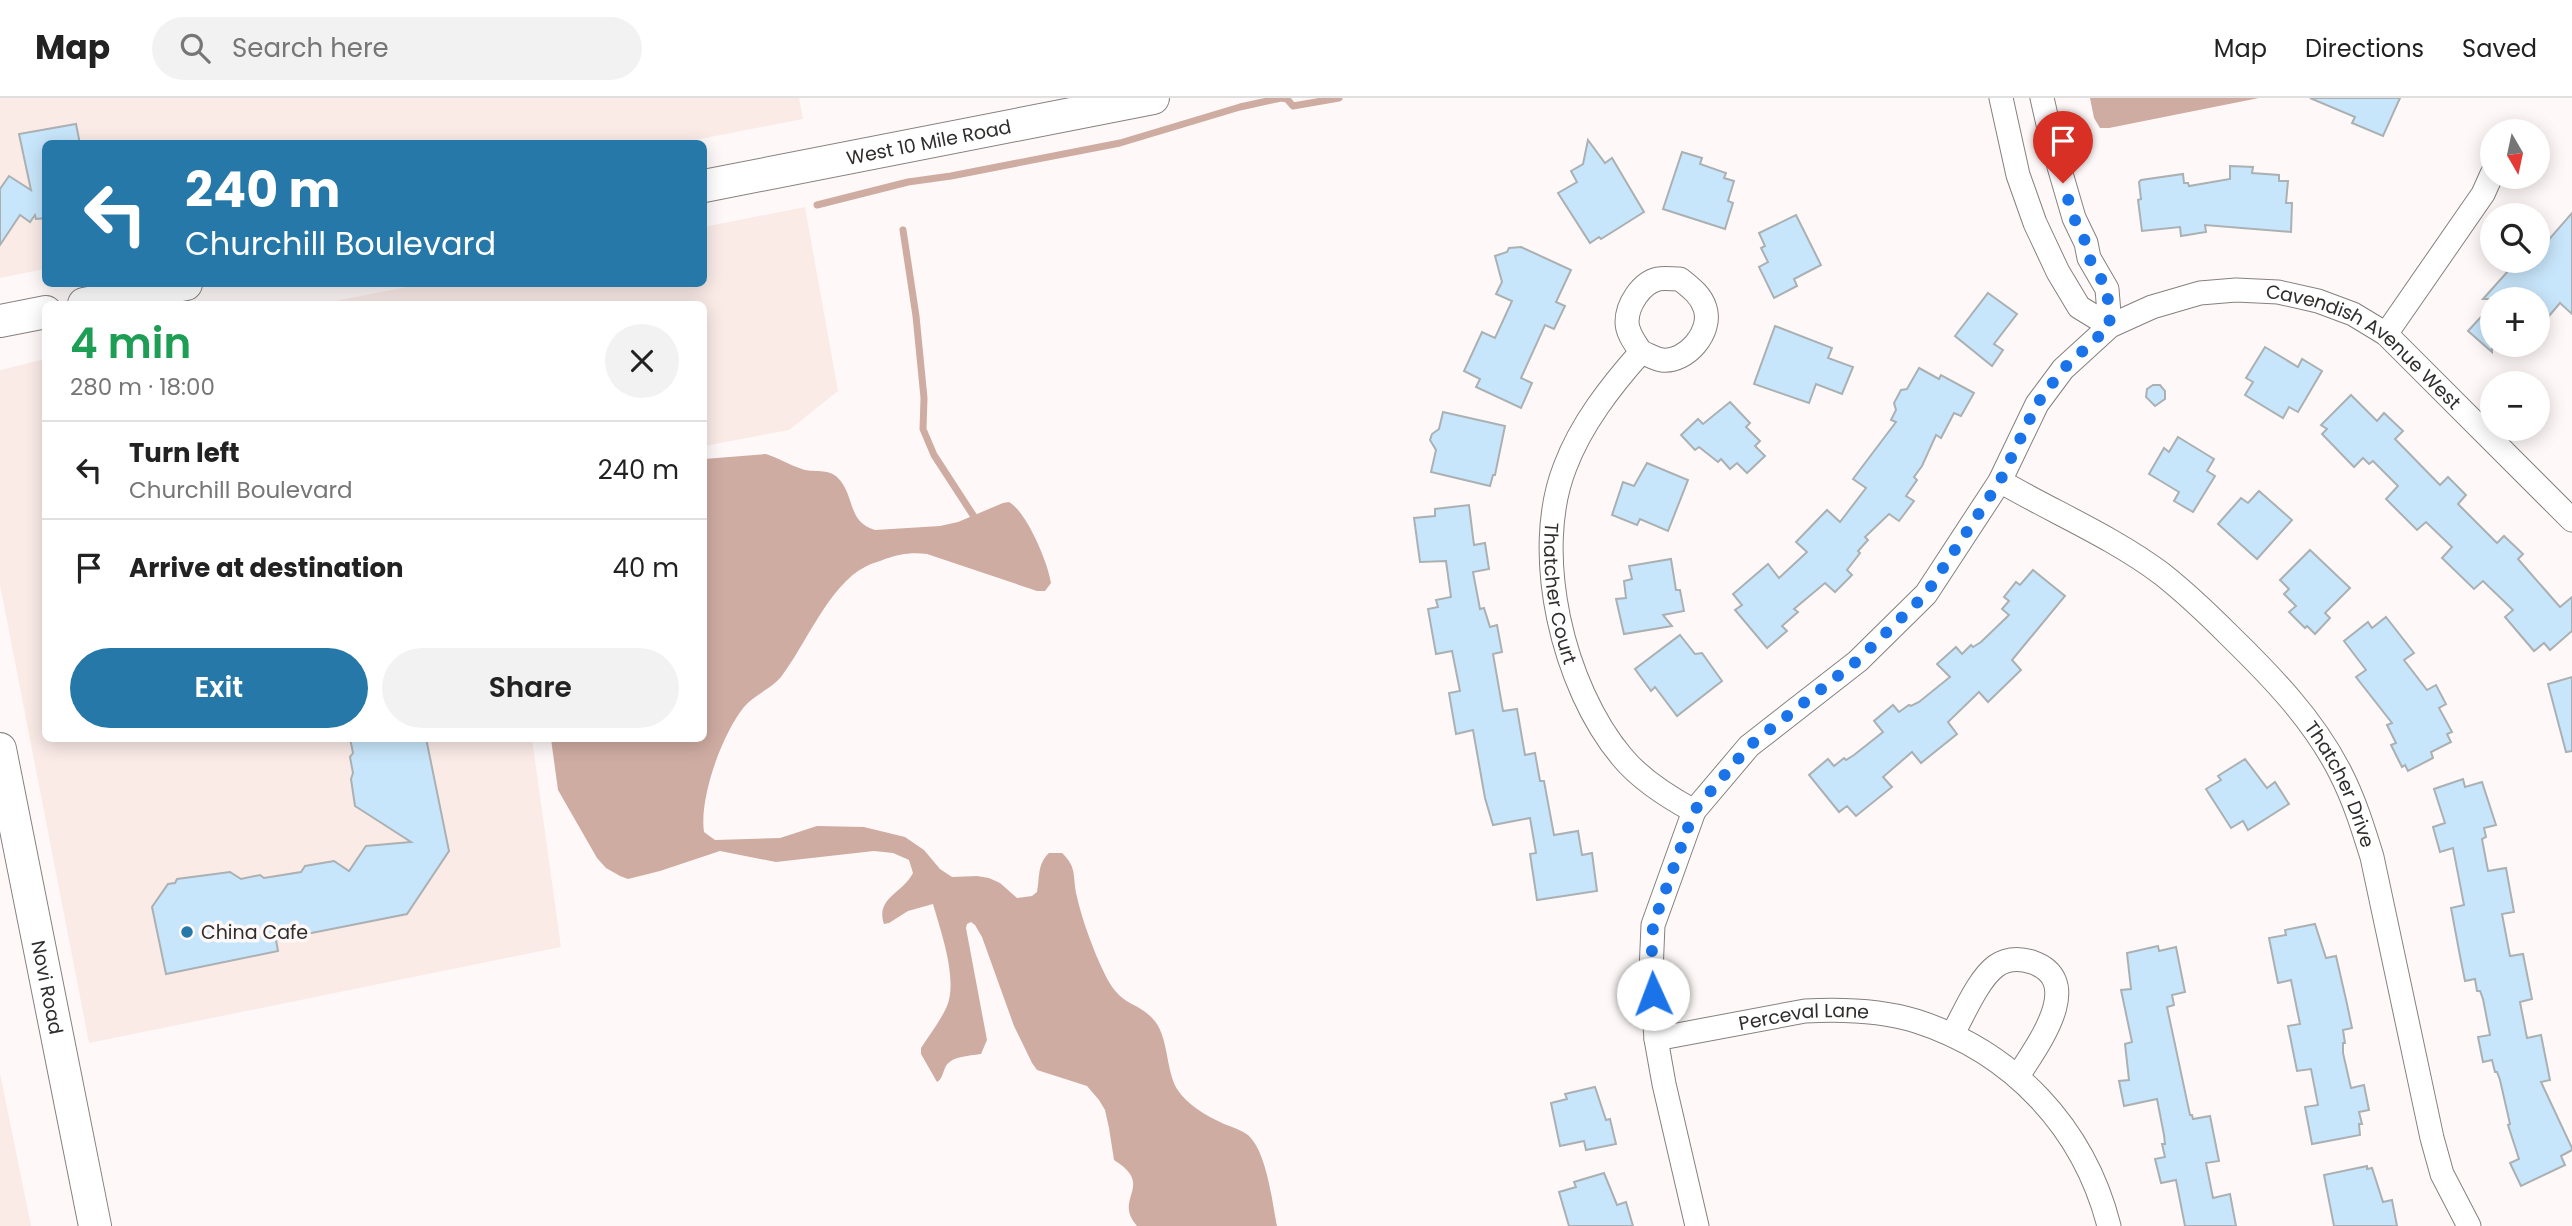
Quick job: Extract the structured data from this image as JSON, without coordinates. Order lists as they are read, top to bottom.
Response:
{
  "streets": {
    "main road": ["West 10 Mile Road", "Novi Road"],
    "street": [
      "Cavendish Avenue West",
      "Thatcher Court",
      "Thatcher Drive",
      "Perceval Lane"
    ]
  },
  "crossings": [
    ["Cavendish Avenue West", "Thatcher Court"],
    ["Cavendish Avenue West", "Thatcher Drive"]
  ],
  "places": ["China Cafe"],
  "north": "bottom",
  "page": {
    "header": "Map",
    "search": "Search here",
    "nav": ["Map", "Directions", "Saved"],
    "map_buttons": ["+", "−"],
    "turn": ["240 m", "Churchill Boulevard"],
    "heading": ["4 min", "280 m · 18:00"],
    "list": [
      {
        "name": "Turn left",
        "note": "Churchill Boulevard",
        "value": "240 m"
      },
      {
        "name": "Arrive at destination",
        "value": "40 m"
      }
    ],
    "buttons": ["Exit", "Share"]
  }
}
